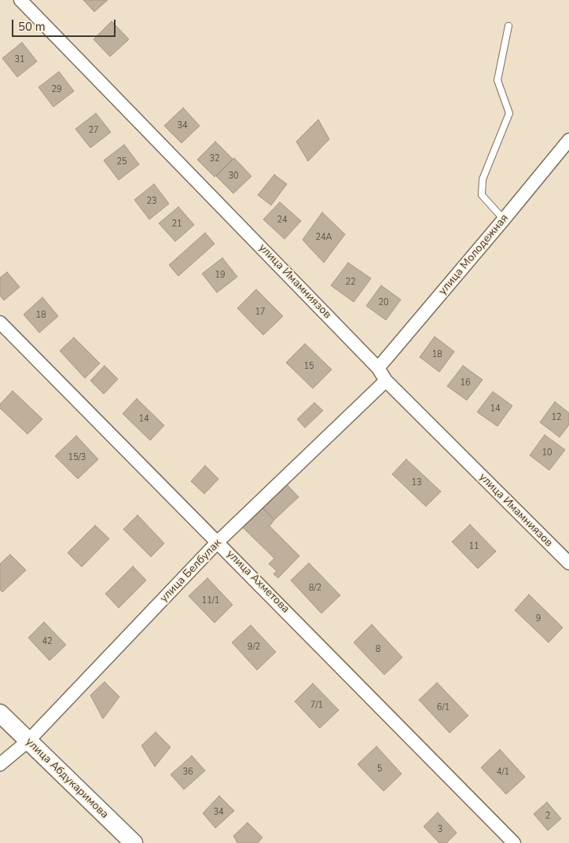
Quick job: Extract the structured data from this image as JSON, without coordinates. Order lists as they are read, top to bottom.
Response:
{
  "streets": {
    "main road": ["улица Абдукаримова"],
    "street": [
      "улица Молодежная",
      "улица Имамниязов",
      "улица Белбулак",
      "улица Ахметова"
    ]
  },
  "crossings": [
    ["улица Молодежная", "улица Имамниязов"],
    ["улица Имамниязов", "улица Белбулак"],
    ["улица Белбулак", "улица Ахметова"],
    ["улица Белбулак", "улица Абдукаримова"]
  ],
  "house_numbers": [
    "31",
    "29",
    "34",
    "27",
    "32",
    "25",
    "30",
    "23",
    "24",
    "21",
    "24А",
    "19",
    "22",
    "20",
    "17",
    "18",
    "18",
    "15",
    "16",
    "14",
    "12",
    "14",
    "10",
    "15/3",
    "13",
    "11",
    "8/2",
    "11/1",
    "9",
    "42",
    "9/2",
    "8",
    "7/1",
    "6/1",
    "5",
    "36",
    "4/1",
    "34",
    "2",
    "3"
  ],
  "scale_bar": "50 m"
}
